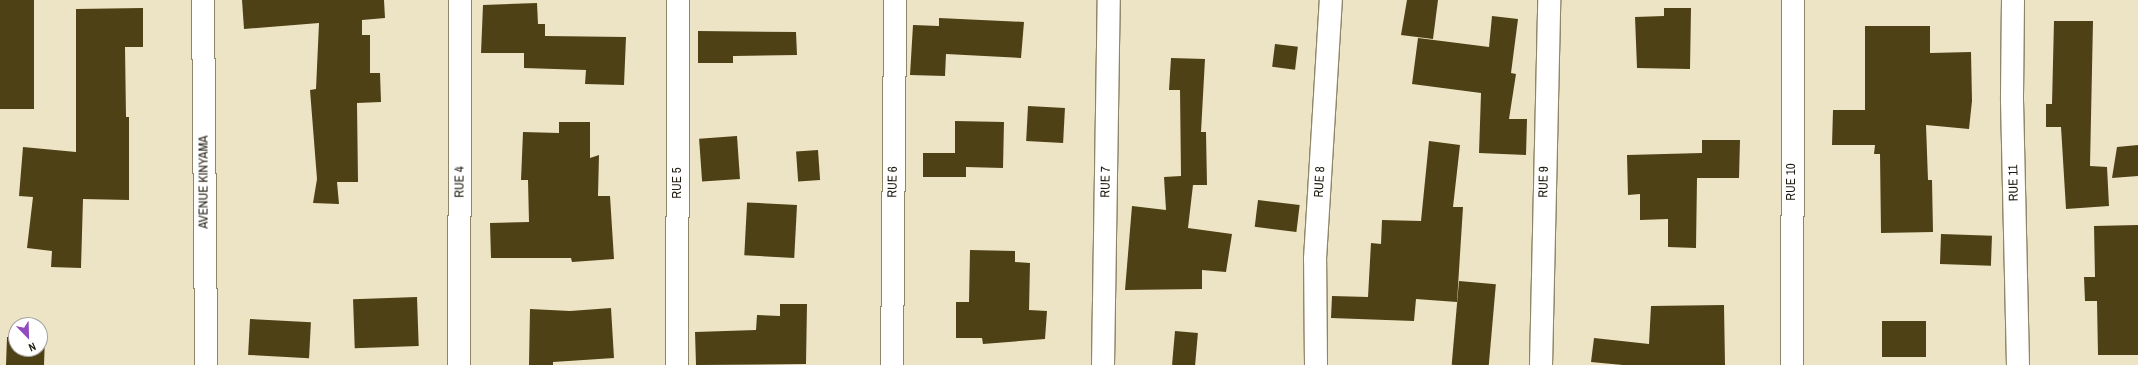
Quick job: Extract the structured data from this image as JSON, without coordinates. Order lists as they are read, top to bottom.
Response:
{
  "streets": {
    "street": [
      "AVENUE KINYAMA",
      "RUE 4",
      "RUE 6",
      "RUE 7",
      "RUE 8",
      "RUE 9",
      "RUE 10",
      "RUE 5",
      "RUE 11"
    ]
  },
  "north": "bottom right"
}
